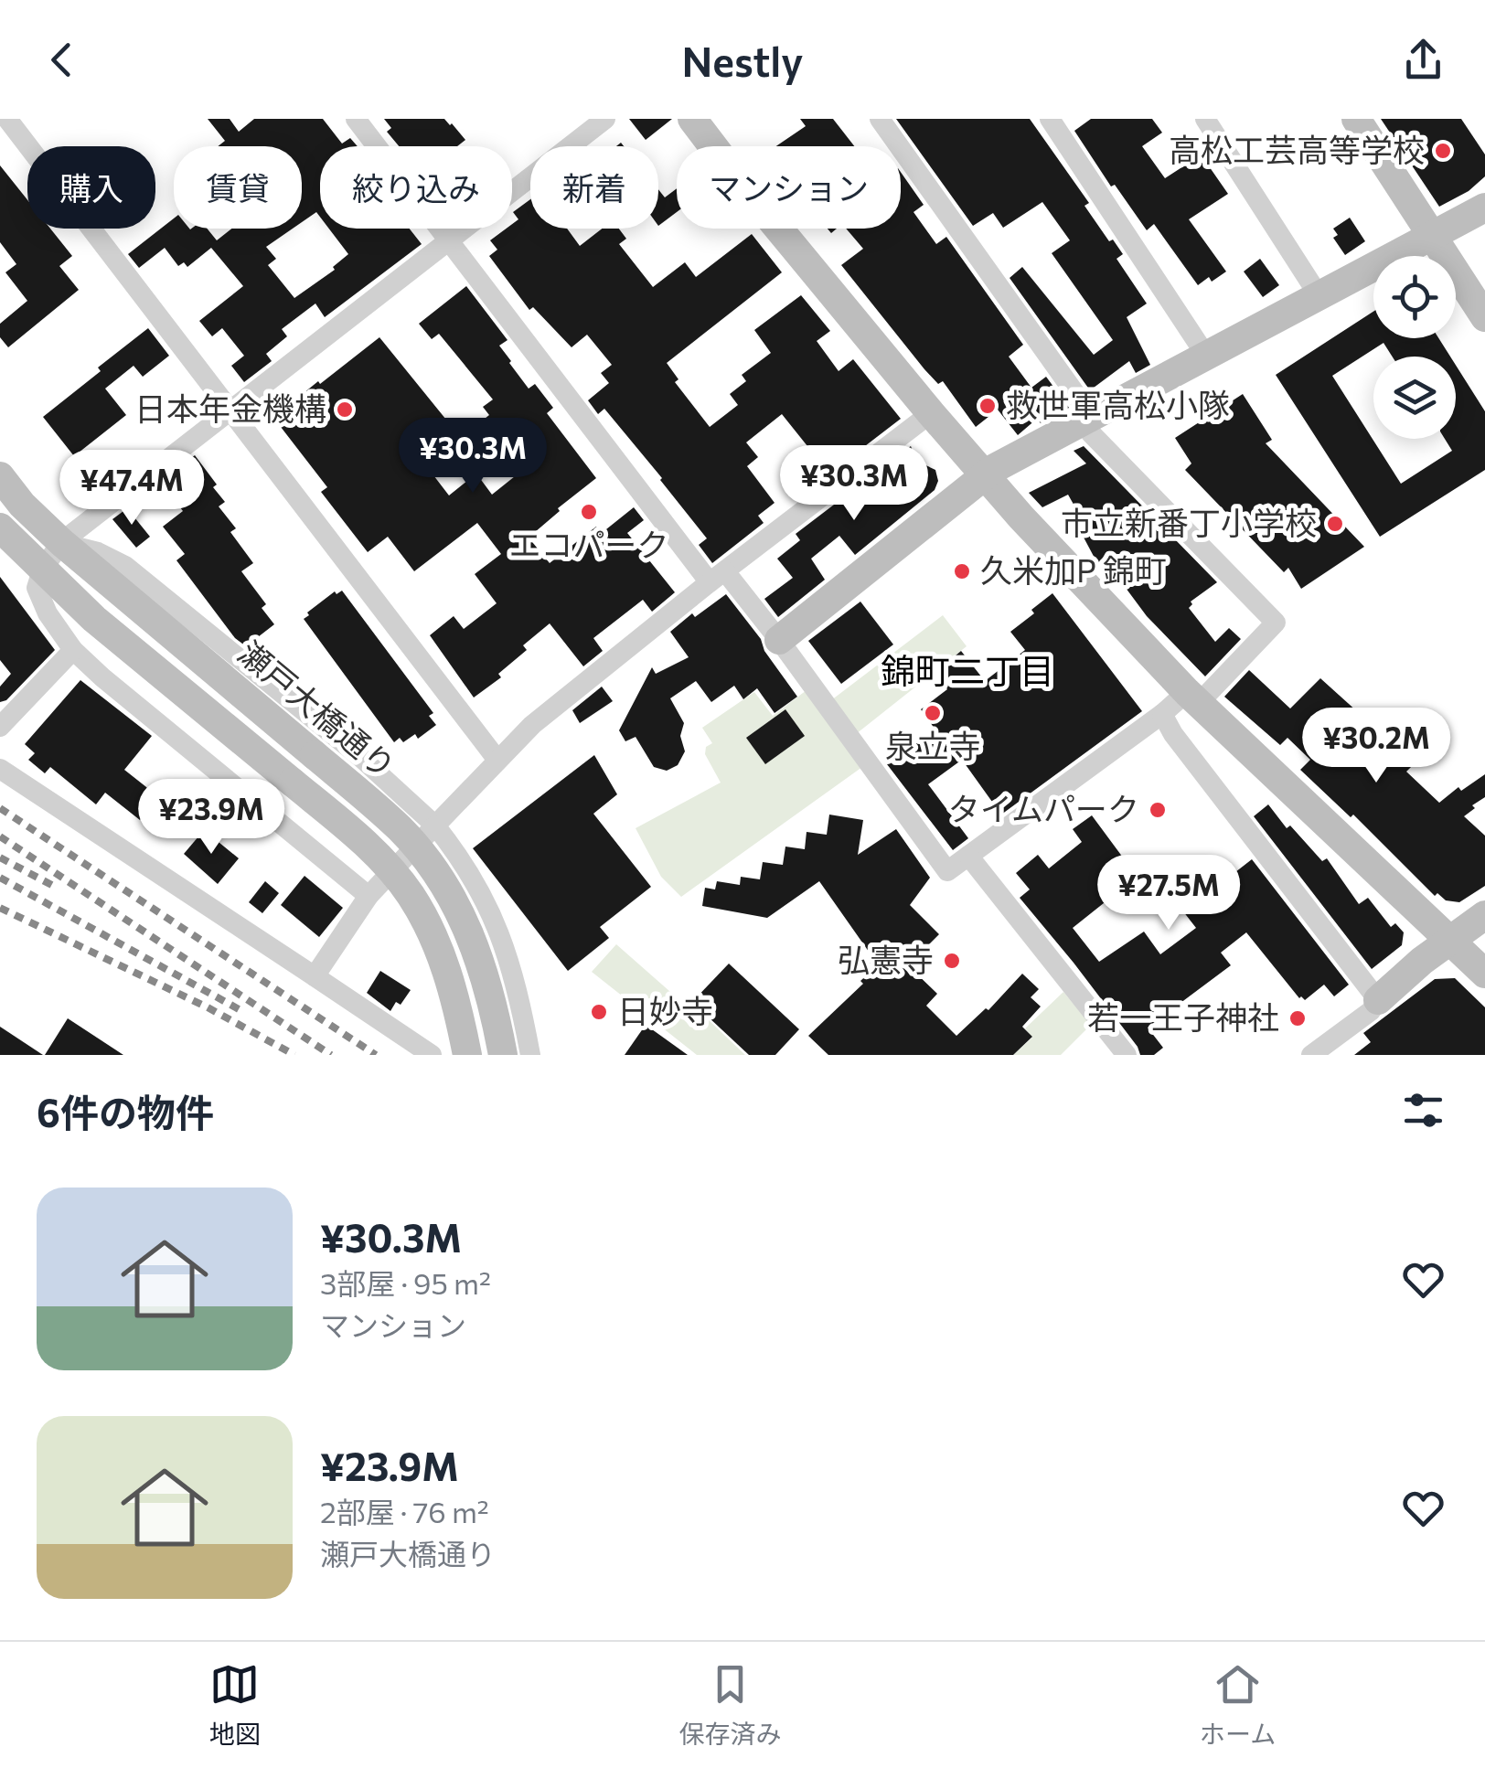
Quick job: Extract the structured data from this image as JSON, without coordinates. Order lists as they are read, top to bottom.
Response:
{
  "streets": {
    "street": ["瀬戸大橋通り"]
  },
  "districts": ["錦町二丁目"],
  "places": [
    "高松工芸高等学校",
    "救世軍高松小隊",
    "日本年金機構",
    "エコパーク",
    "市立新番丁小学校",
    "久米加P 錦町",
    "泉立寺",
    "タイムパーク",
    "弘憲寺",
    "日妙寺",
    "若一王子神社"
  ],
  "page": {
    "header": "Nestly",
    "chip": [
      "購入",
      "賃貸",
      "絞り込み",
      "新着",
      "マンション"
    ],
    "price": [
      "¥30.3M",
      "¥30.3M",
      "¥47.4M",
      "¥30.2M",
      "¥23.9M",
      "¥27.5M"
    ],
    "heading": "6件の物件",
    "list": [
      {
        "name": "¥30.3M",
        "note": "3部屋 · 95 m² · マンション"
      },
      {
        "name": "¥23.9M",
        "note": "2部屋 · 76 m² · 瀬戸大橋通り"
      }
    ],
    "tabs": ["地図", "保存済み", "ホーム"]
  }
}
